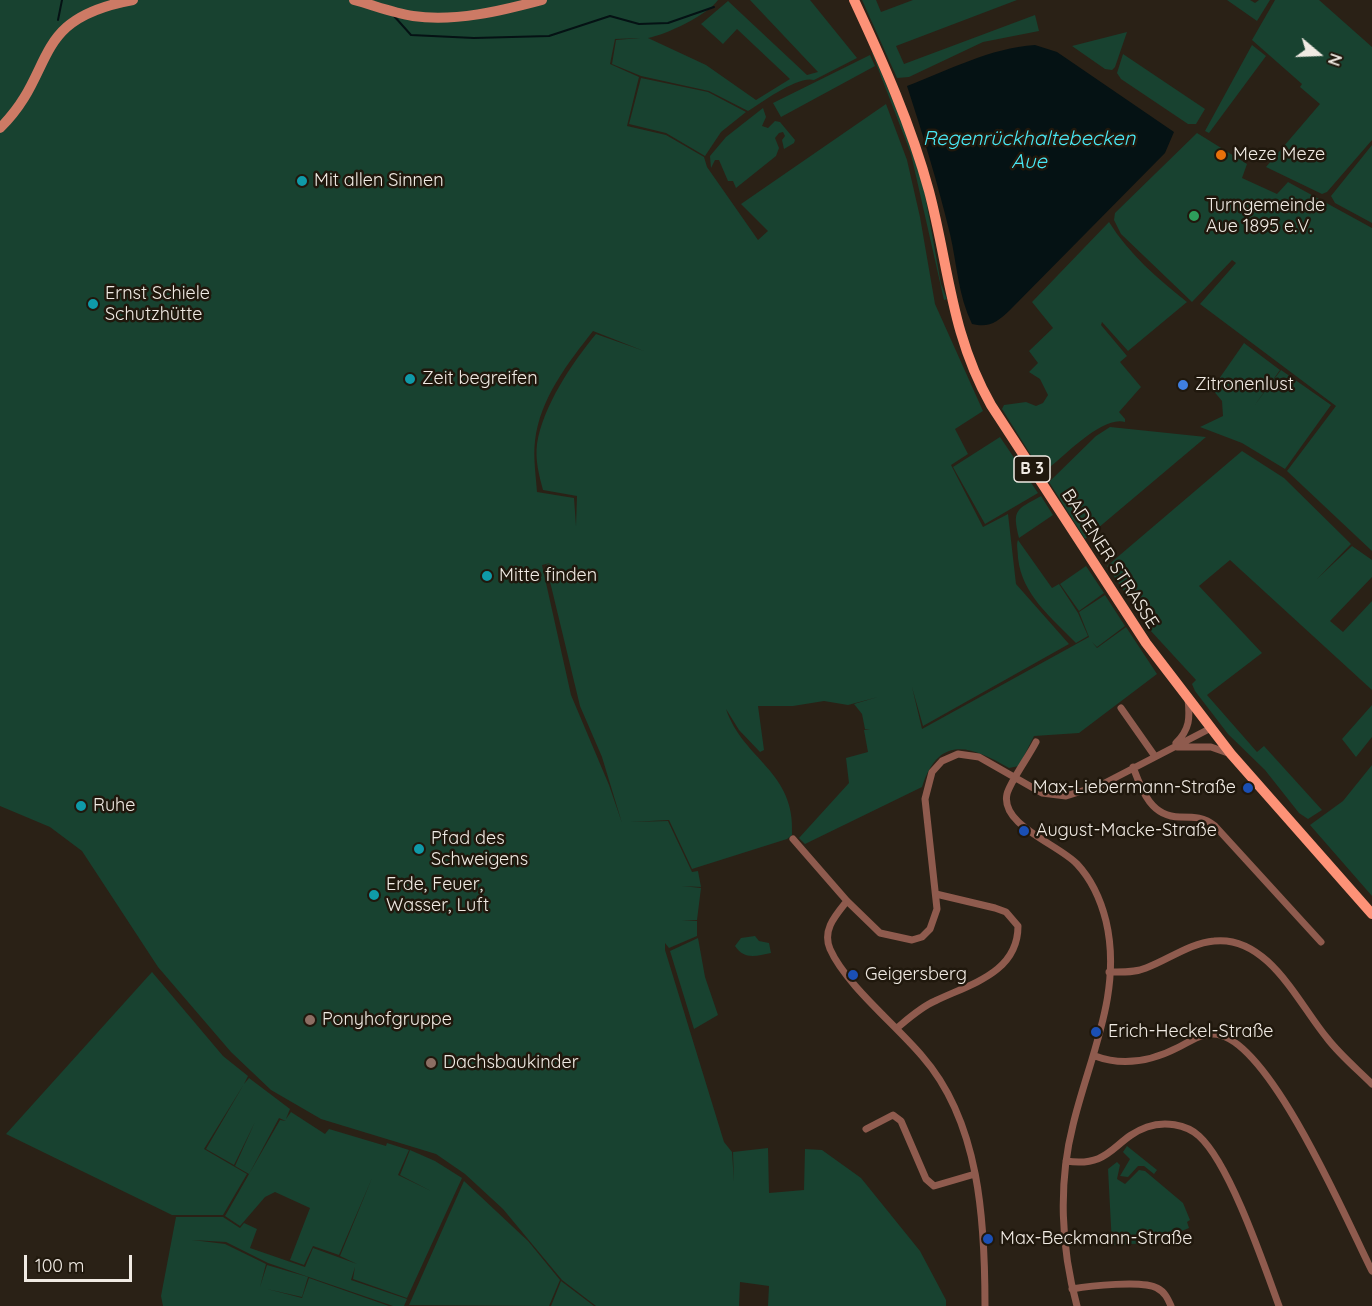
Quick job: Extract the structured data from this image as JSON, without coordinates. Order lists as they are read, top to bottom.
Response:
{
  "streets": {
    "main road": ["B 3", "BADENER STRASSE"]
  },
  "water": ["Regenrückhaltebecken Aue"],
  "places": [
    "Meze Meze",
    "Mit allen Sinnen",
    "Turngemeinde Aue 1895 e.V.",
    "Ernst Schiele Schutzhütte",
    "Zeit begreifen",
    "Zitronenlust",
    "Mitte finden",
    "Max-Liebermann-Straße",
    "Ruhe",
    "August-Macke-Straße",
    "Pfad des Schweigens",
    "Erde, Feuer, Wasser, Luft",
    "Geigersberg",
    "Ponyhofgruppe",
    "Erich-Heckel-Straße",
    "Dachsbaukinder",
    "Max-Beckmann-Straße"
  ],
  "scale_bar": "100 m",
  "north": "right"
}
